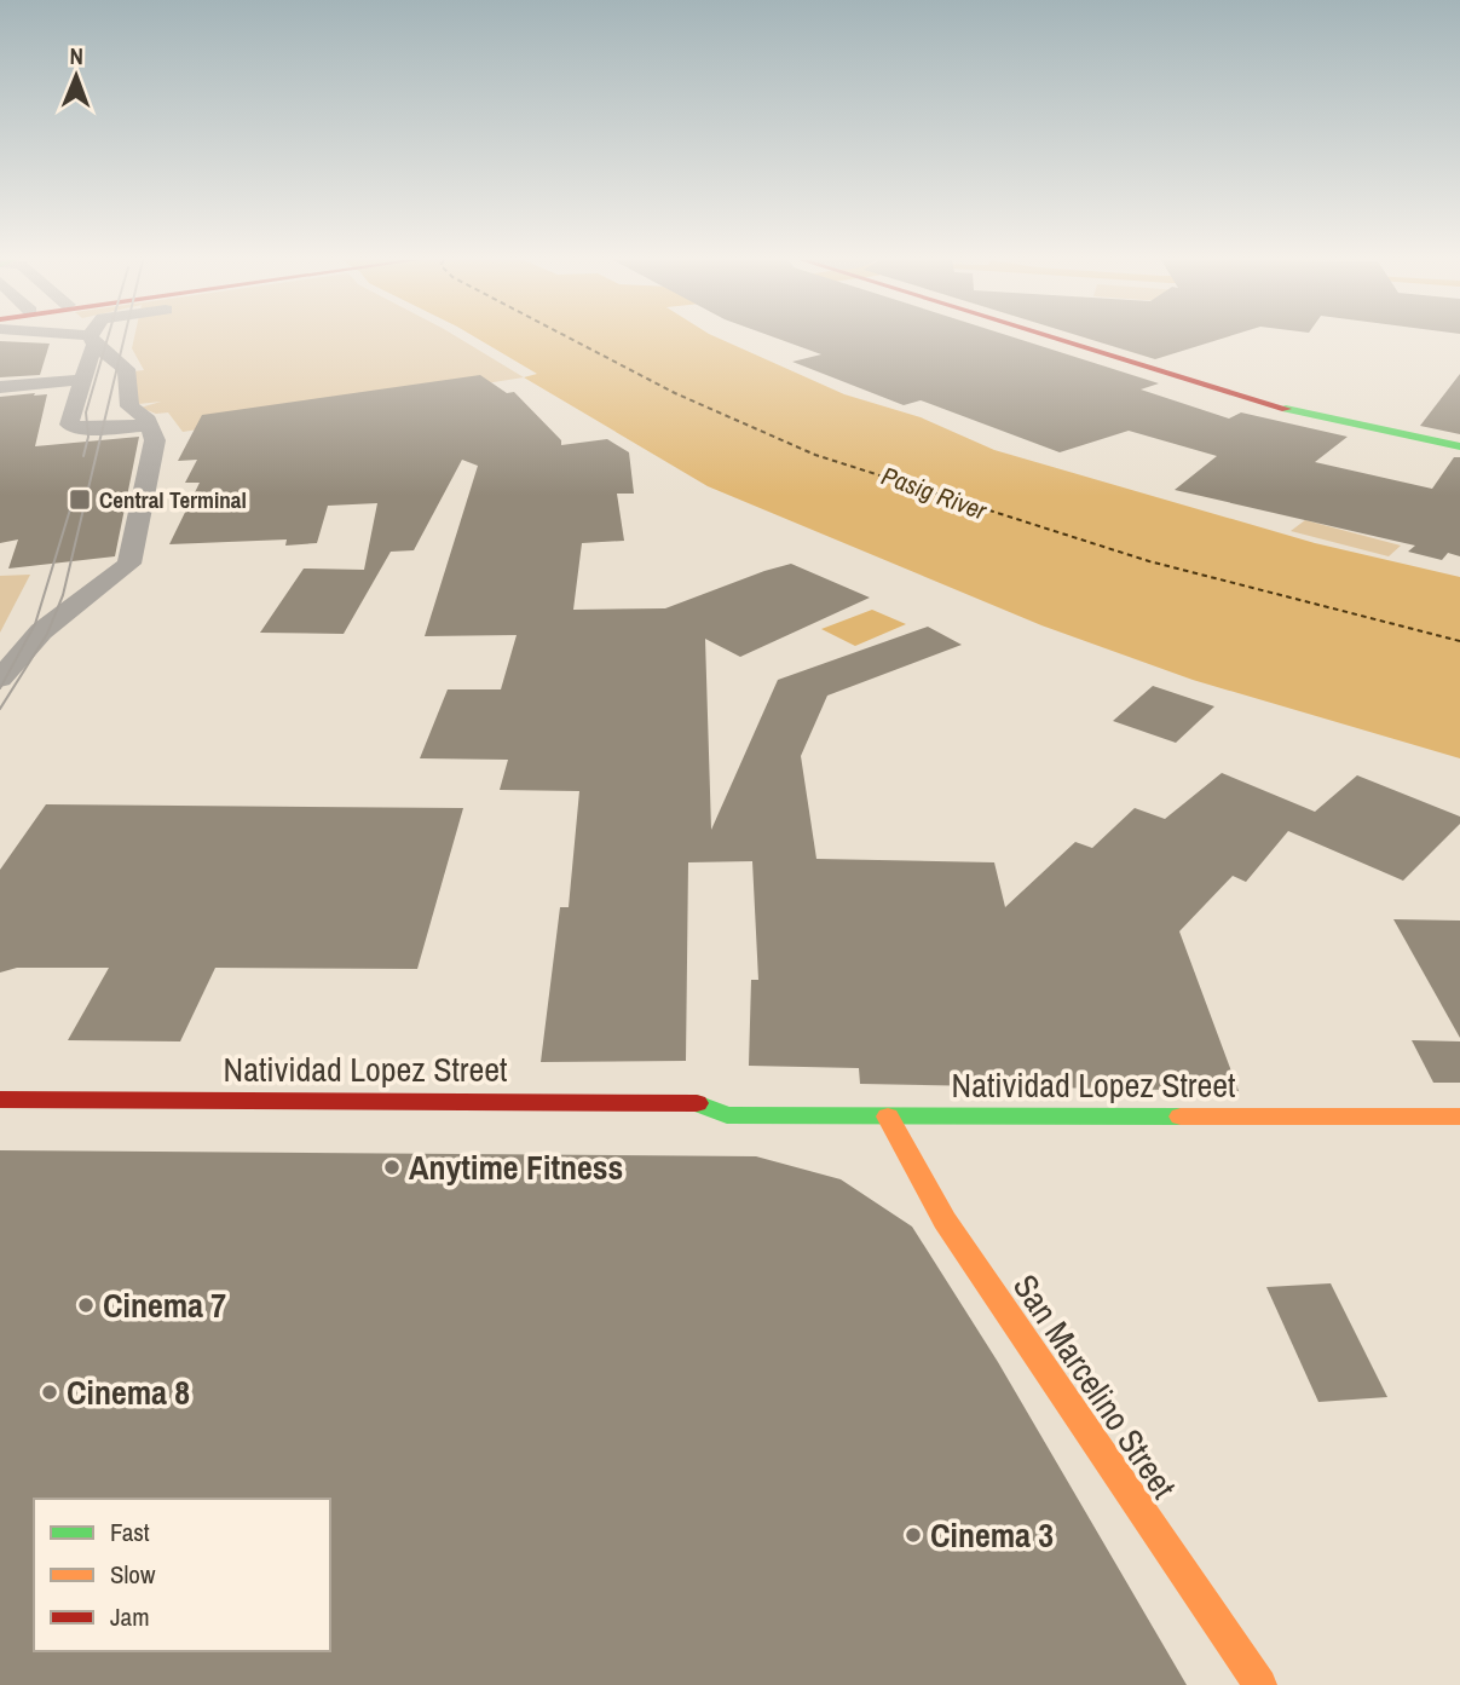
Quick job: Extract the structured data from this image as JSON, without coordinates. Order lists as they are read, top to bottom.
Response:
{
  "streets": {
    "street": ["Natividad Lopez Street", "San Marcelino Street"]
  },
  "crossings": [
    ["Natividad Lopez Street", "San Marcelino Street"]
  ],
  "water": ["Pasig River"],
  "places": {
    "transit": ["Central Terminal"],
    "other": [
      "Anytime Fitness",
      "Cinema 7",
      "Cinema 8",
      "Cinema 3"
    ]
  },
  "legend": ["Fast", "Slow", "Jam"],
  "north": "top"
}
